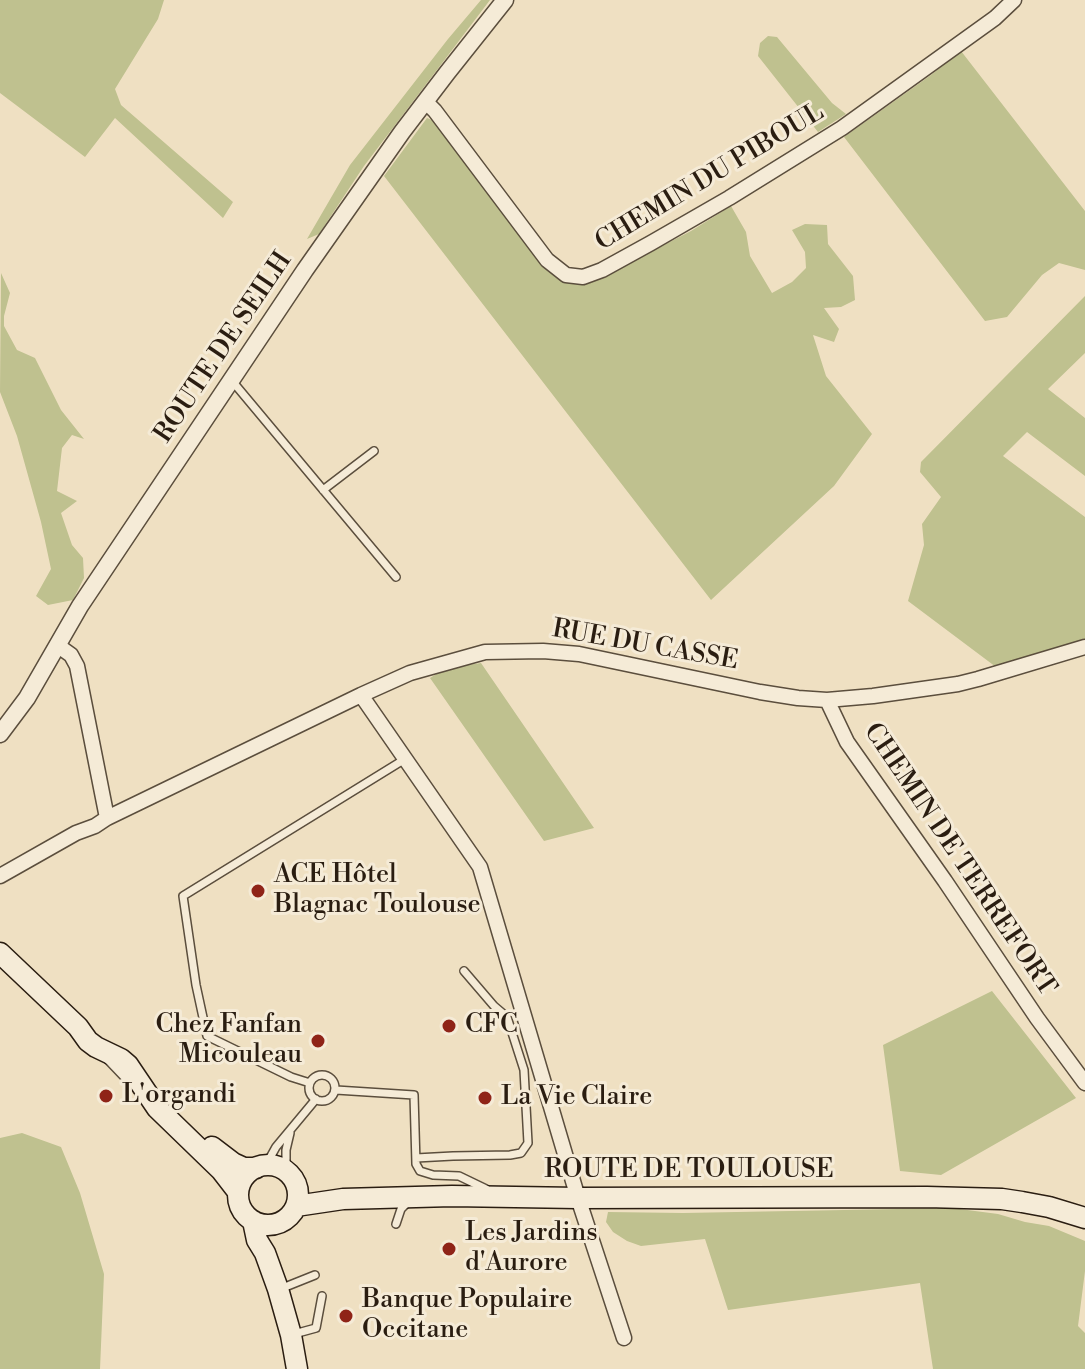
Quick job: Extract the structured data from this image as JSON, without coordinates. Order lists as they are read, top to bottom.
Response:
{
  "streets": {
    "main road": ["ROUTE DE TOULOUSE"],
    "street": [
      "CHEMIN DU PIBOUL",
      "ROUTE DE SEILH",
      "RUE DU CASSE",
      "CHEMIN DE TERREFORT"
    ]
  },
  "crossings": [
    ["CHEMIN DU PIBOUL", "ROUTE DE SEILH"],
    ["RUE DU CASSE", "CHEMIN DE TERREFORT"]
  ],
  "places": [
    "ACE Hôtel Blagnac Toulouse",
    "CFC",
    "Chez Fanfan Micouleau",
    "L'organdi",
    "La Vie Claire",
    "Les Jardins d'Aurore",
    "Banque Populaire Occitane"
  ]
}
